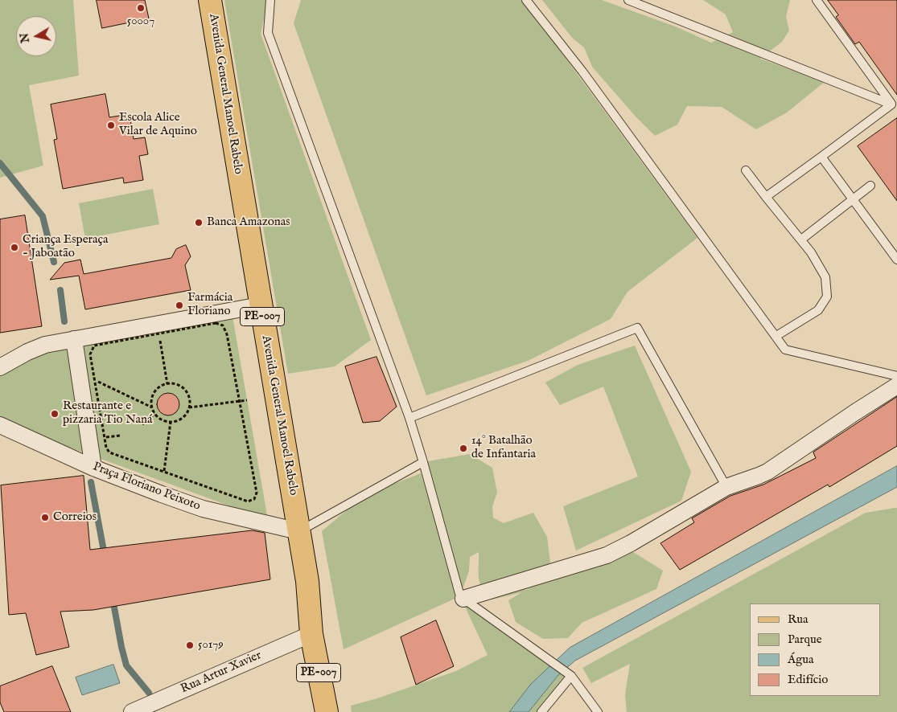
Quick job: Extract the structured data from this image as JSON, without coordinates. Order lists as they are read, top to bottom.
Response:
{
  "streets": {
    "main road": ["Avenida General Manoel Rabelo", "PE-007"],
    "street": ["Praça Floriano Peixoto", "Rua Artur Xavier"]
  },
  "crossings": [
    ["Avenida General Manoel Rabelo", "Praça Floriano Peixoto"],
    ["Avenida General Manoel Rabelo", "Rua Artur Xavier"]
  ],
  "places": [
    "50007",
    "Escola Alice Vilar de Aquino",
    "Banca Amazonas",
    "Criança Esperaça - Jaboatão",
    "Farmácia Floriano",
    "Restaurante e pizzaria Tio Naná",
    "14° Batalhão de Infantaria",
    "Correios",
    "50179"
  ],
  "legend": [
    "Rua",
    "Parque",
    "Água",
    "Edifício"
  ],
  "north": "left"
}
